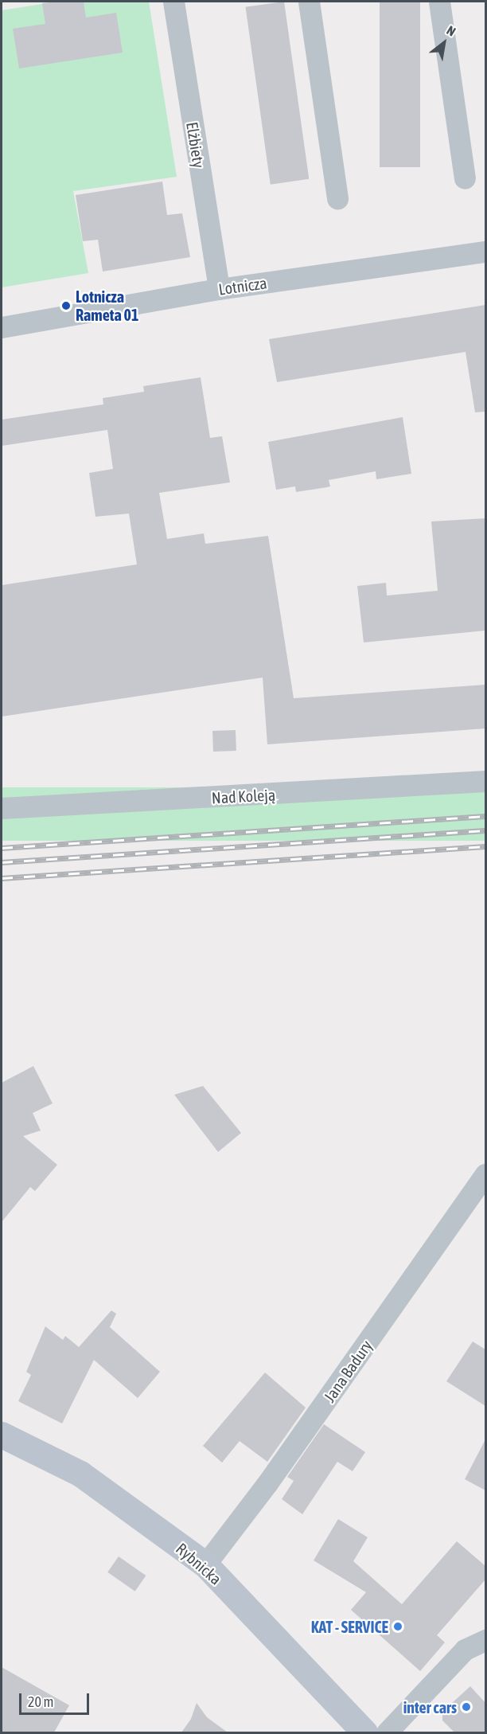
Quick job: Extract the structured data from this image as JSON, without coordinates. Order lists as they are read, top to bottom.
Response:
{
  "streets": {
    "street": [
      "Elżbiety",
      "Lotnicza",
      "Nad Koleją",
      "Jana Badury",
      "Rybnicka"
    ]
  },
  "crossings": [
    ["Elżbiety", "Lotnicza"],
    ["Jana Badury", "Rybnicka"]
  ],
  "places": ["Lotnicza Rameta 01", "KAT - SERVICE", "inter cars"],
  "scale_bar": "20 m",
  "north": "top right"
}
